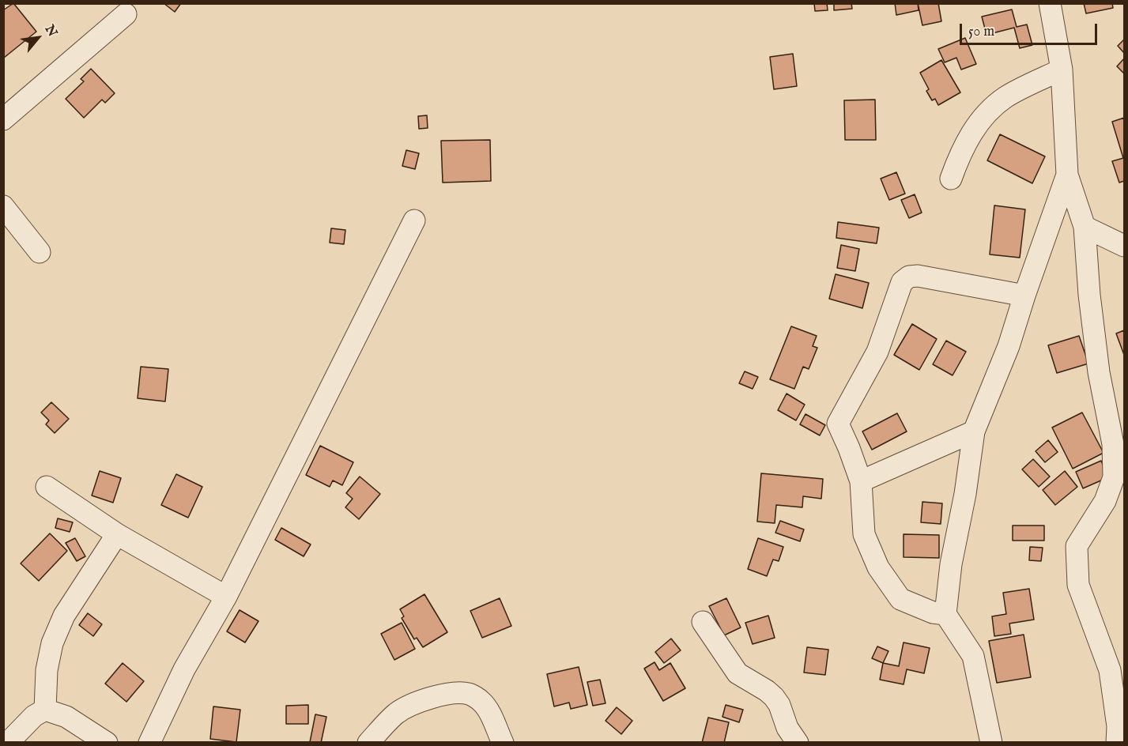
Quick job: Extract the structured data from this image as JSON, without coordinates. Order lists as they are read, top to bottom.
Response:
{
  "scale_bar": "50 m",
  "north": "top right"
}
